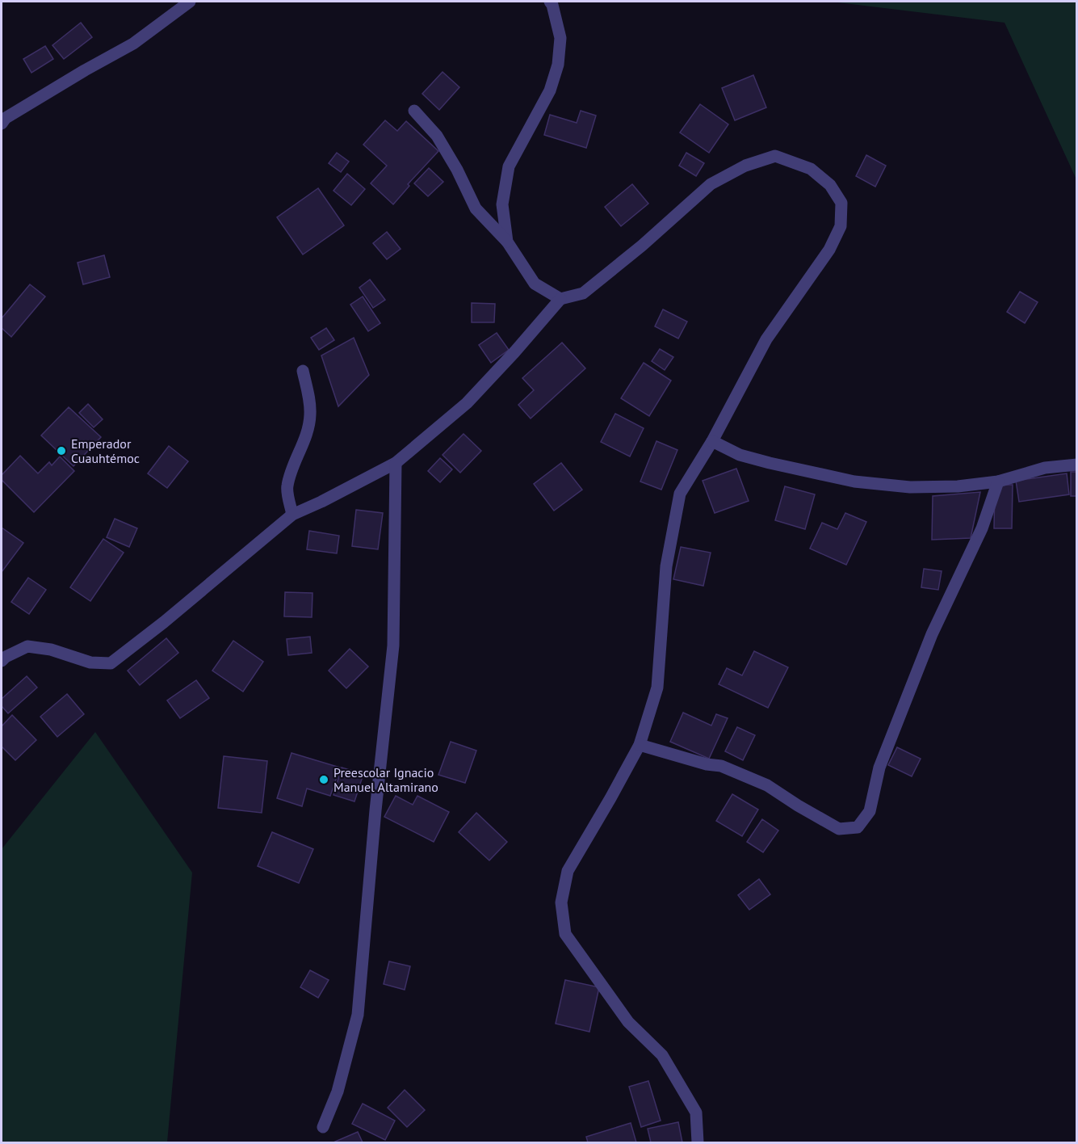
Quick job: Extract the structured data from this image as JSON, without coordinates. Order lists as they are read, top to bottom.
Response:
{
  "places": ["Emperador Cuauhtémoc", "Preescolar Ignacio Manuel Altamirano"]
}
